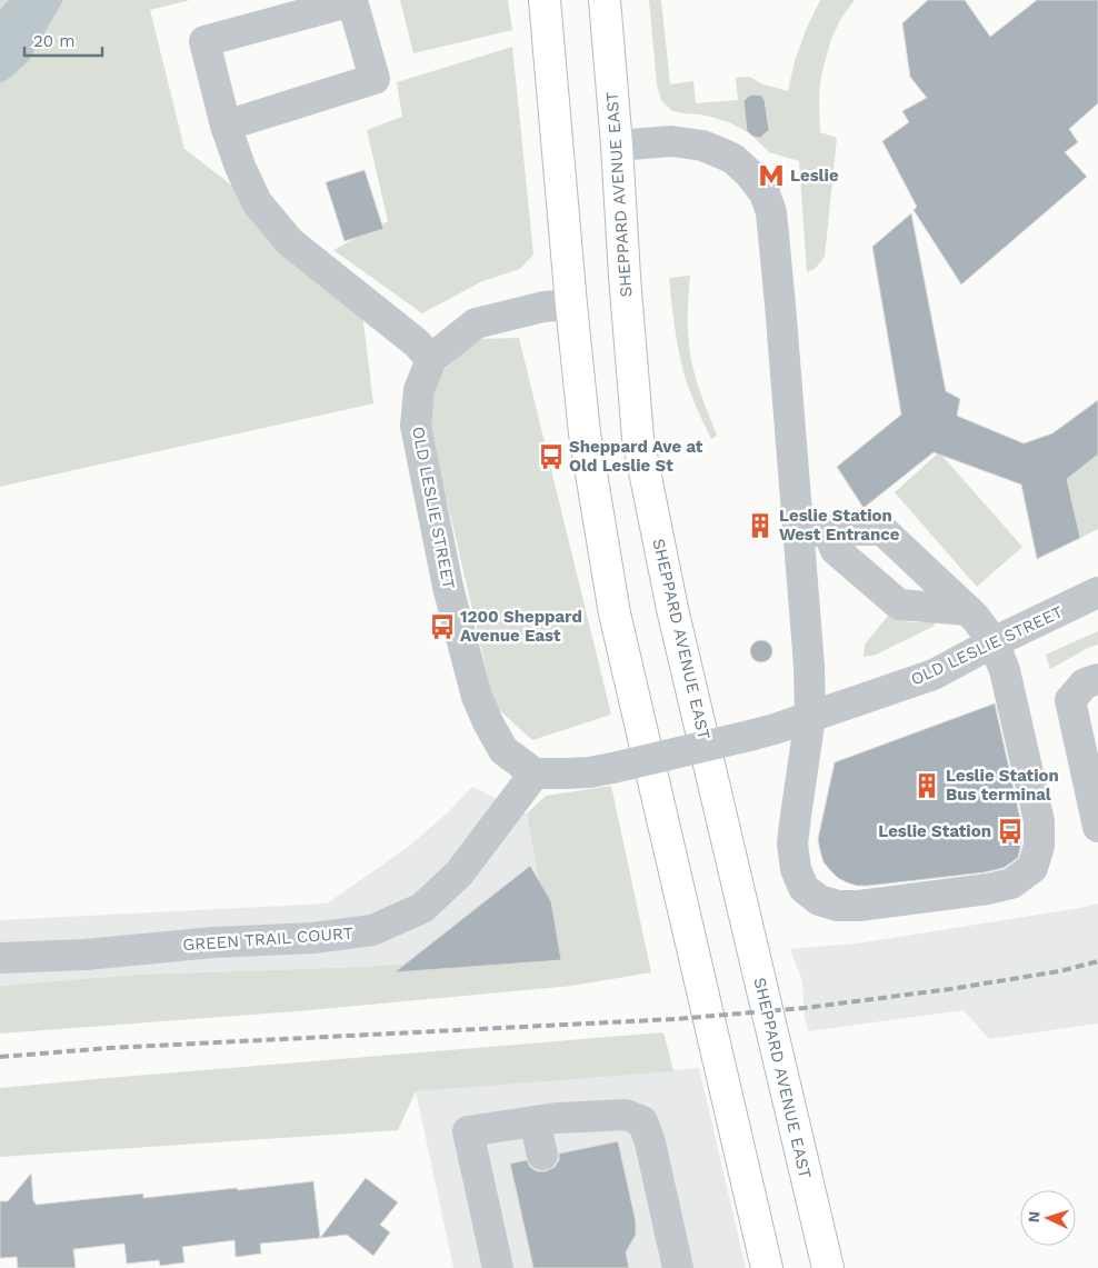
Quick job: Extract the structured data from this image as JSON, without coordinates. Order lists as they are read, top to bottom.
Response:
{
  "streets": {
    "main road": ["SHEPPARD AVENUE EAST"],
    "street": ["OLD LESLIE STREET", "GREEN TRAIL COURT"]
  },
  "crossings": [
    ["OLD LESLIE STREET", "GREEN TRAIL COURT"]
  ],
  "places": {
    "metro station": ["Leslie"],
    "bus stop": ["Sheppard Ave at Old Leslie St", "1200 Sheppard Avenue East", "Leslie Station"],
    "building": ["Leslie Station West Entrance", "Leslie Station Bus terminal"]
  },
  "scale_bar": "20 m",
  "north": "left"
}
